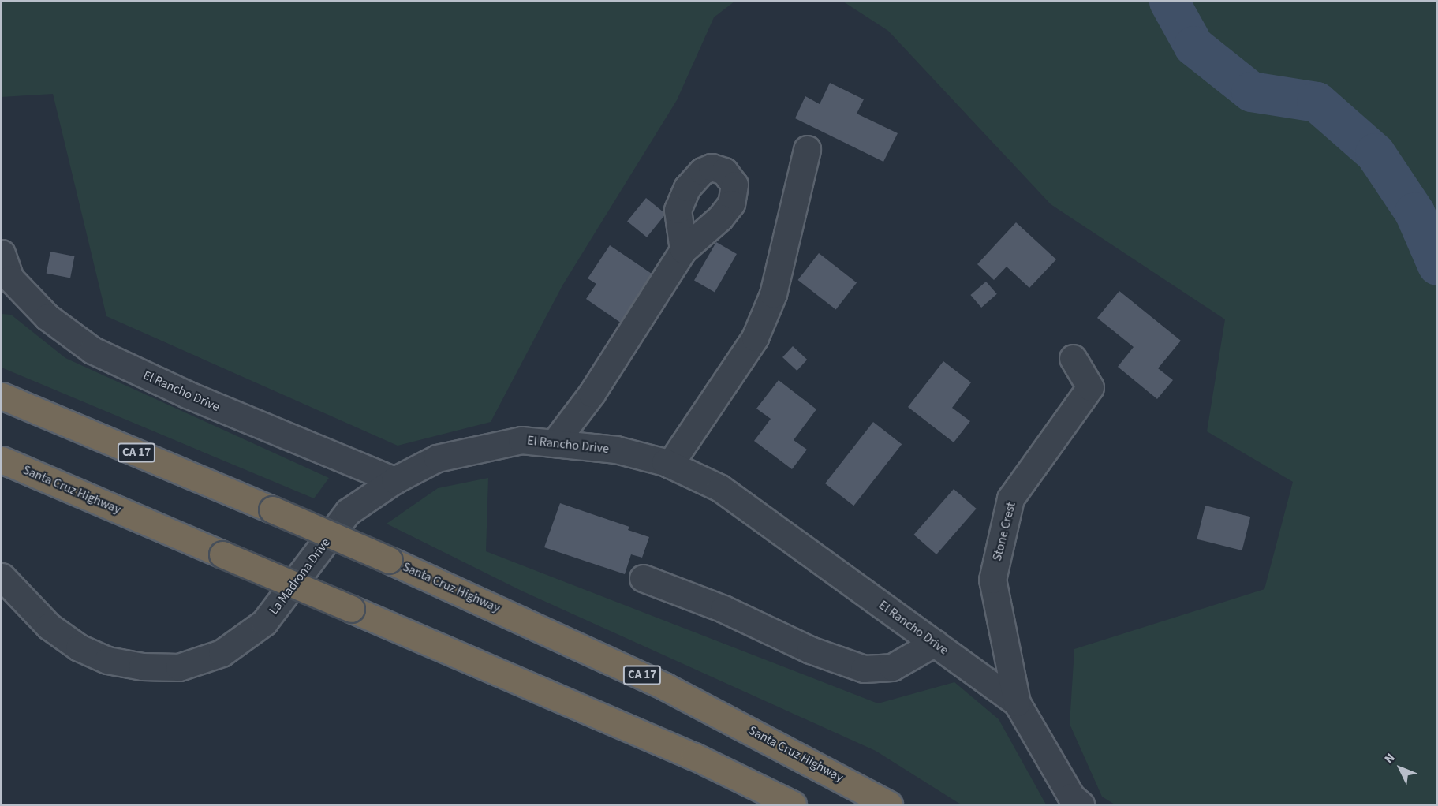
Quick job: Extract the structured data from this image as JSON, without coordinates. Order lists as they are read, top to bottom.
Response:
{
  "streets": {
    "highway": ["CA 17", "Santa Cruz Highway"],
    "street": ["El Rancho Drive", "Stone Crest", "La Madrona Drive"]
  },
  "crossings": [
    ["El Rancho Drive", "Stone Crest"],
    ["El Rancho Drive", "La Madrona Drive"]
  ],
  "north": "top left"
}
